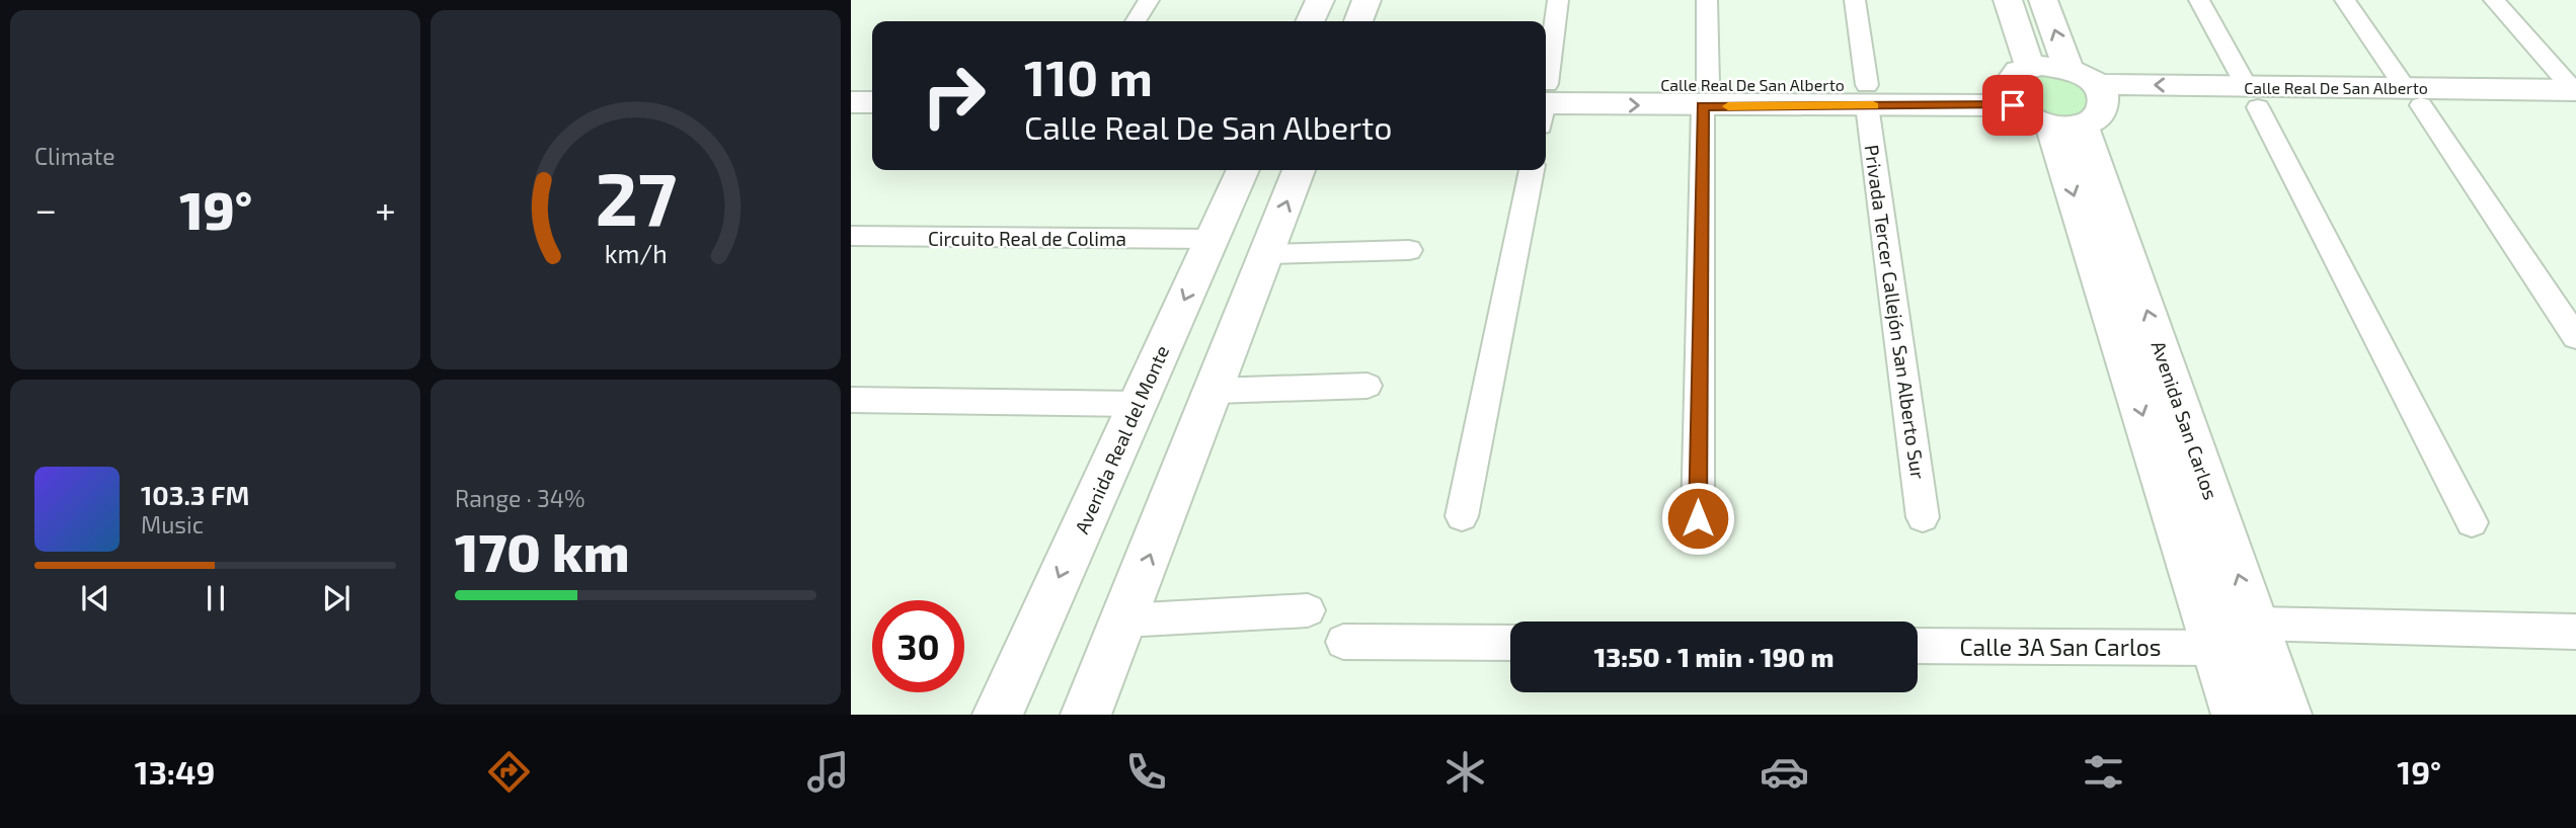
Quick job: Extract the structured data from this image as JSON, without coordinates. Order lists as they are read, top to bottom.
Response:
{
  "streets": {
    "street": [
      "Calle Real De San Alberto",
      "Circuito Real de Colima",
      "Privada Tercer Callejón San Alberto Sur",
      "Avenida San Carlos",
      "Avenida Real del Monte",
      "Calle 3A San Carlos"
    ]
  },
  "crossings": [
    ["Calle Real De San Alberto", "Privada Tercer Callejón San Alberto Sur"],
    ["Calle Real De San Alberto", "Avenida San Carlos"],
    ["Circuito Real de Colima", "Avenida Real del Monte"],
    ["Avenida San Carlos", "Calle 3A San Carlos"]
  ],
  "page": {
    "tile": [
      "Climate",
      ["Range · 34%", "170 km"]
    ],
    "turn": ["110 m", "Calle Real De San Alberto"],
    "heat": ["−", "19°", "+"],
    "song": ["103.3 FM", "Music"],
    "limit": "30",
    "trip": "13:50 · 1 min · 190 m",
    "tabs": ["13:49", "19°"],
    "gauge": ["27", "km/h"]
  }
}
